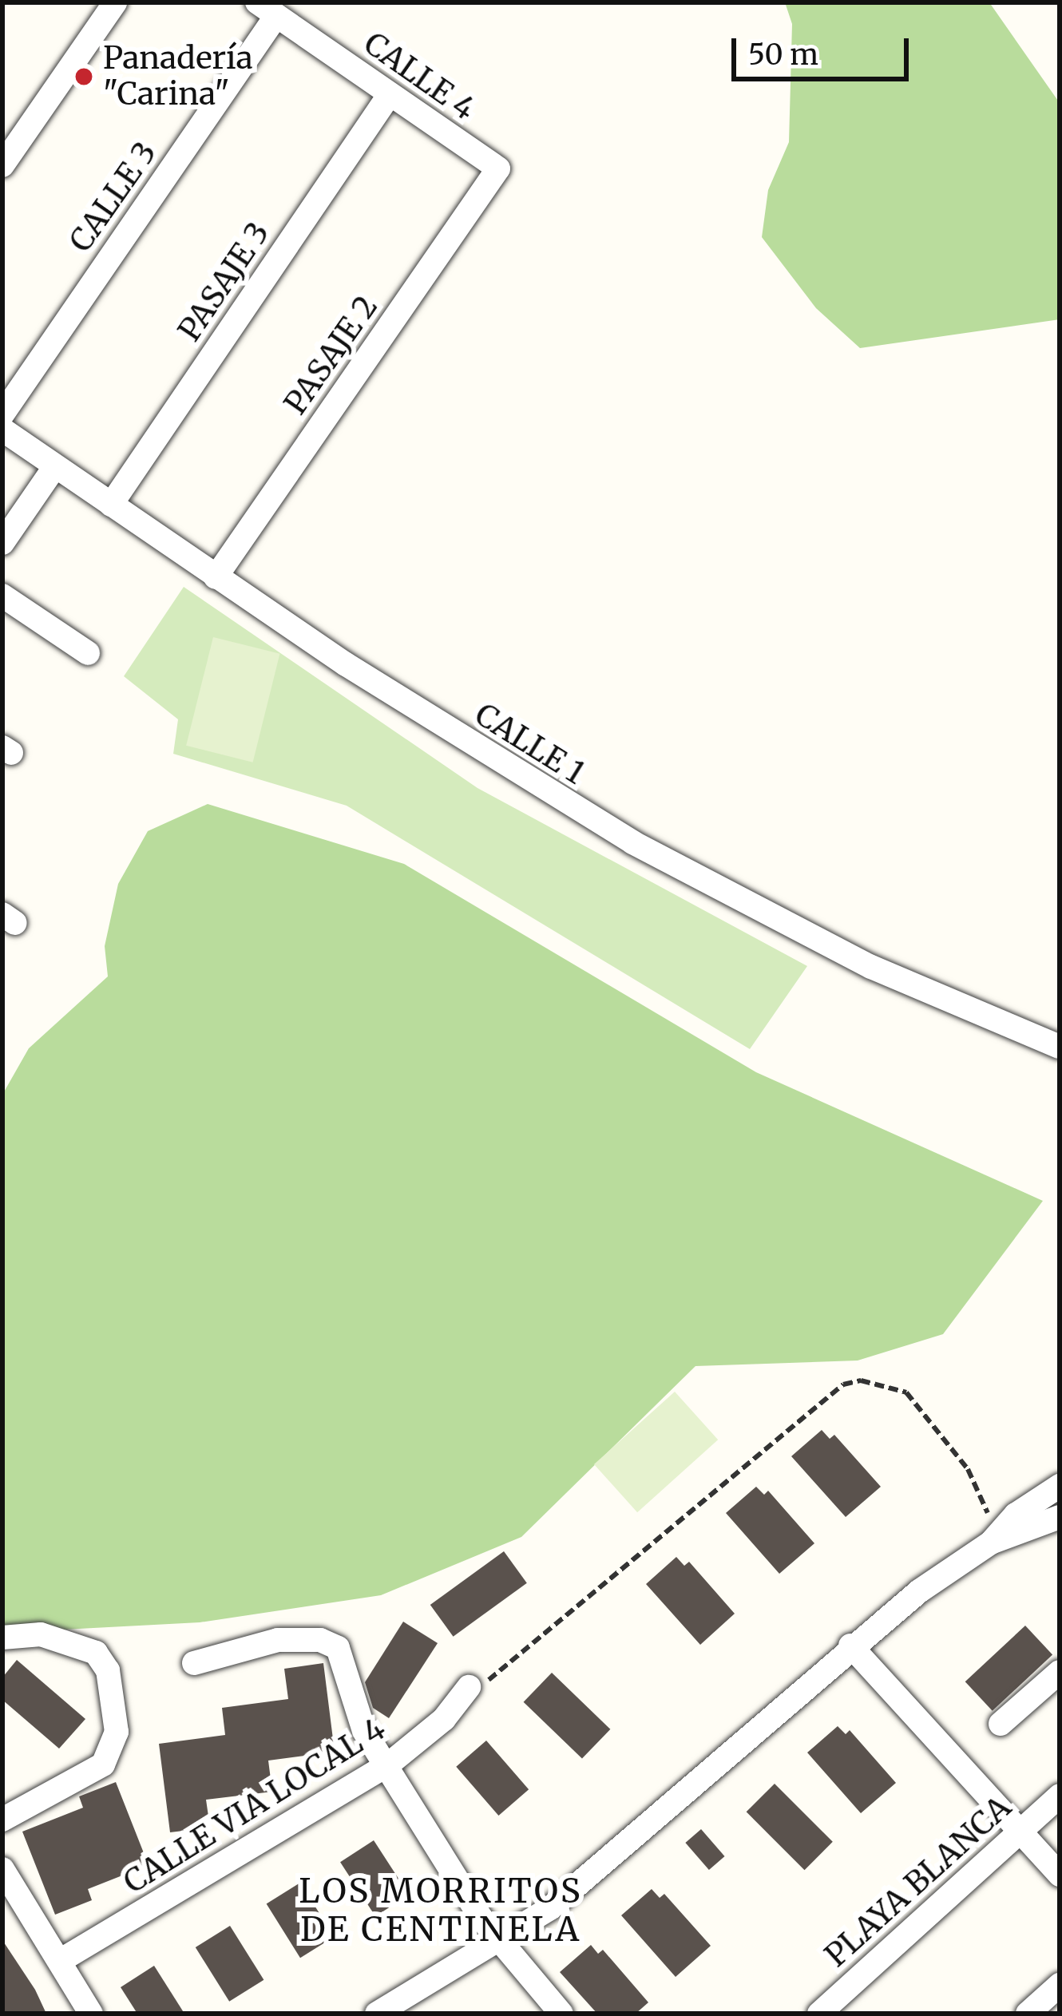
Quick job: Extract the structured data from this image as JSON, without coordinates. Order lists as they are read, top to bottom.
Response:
{
  "streets": {
    "street": [
      "CALLE 4",
      "CALLE 3",
      "PASAJE 3",
      "PASAJE 2",
      "CALLE 1",
      "CALLE VIA LOCAL 4",
      "PLAYA BLANCA"
    ]
  },
  "crossings": [
    ["CALLE 4", "CALLE 3"],
    ["CALLE 4", "PASAJE 3"],
    ["CALLE 4", "PASAJE 2"],
    ["PASAJE 3", "CALLE 1"],
    ["PASAJE 2", "CALLE 1"]
  ],
  "districts": ["LOS MORRITOS DE CENTINELA"],
  "places": ["Panadería \"Carina\""],
  "scale_bar": "50 m"
}
